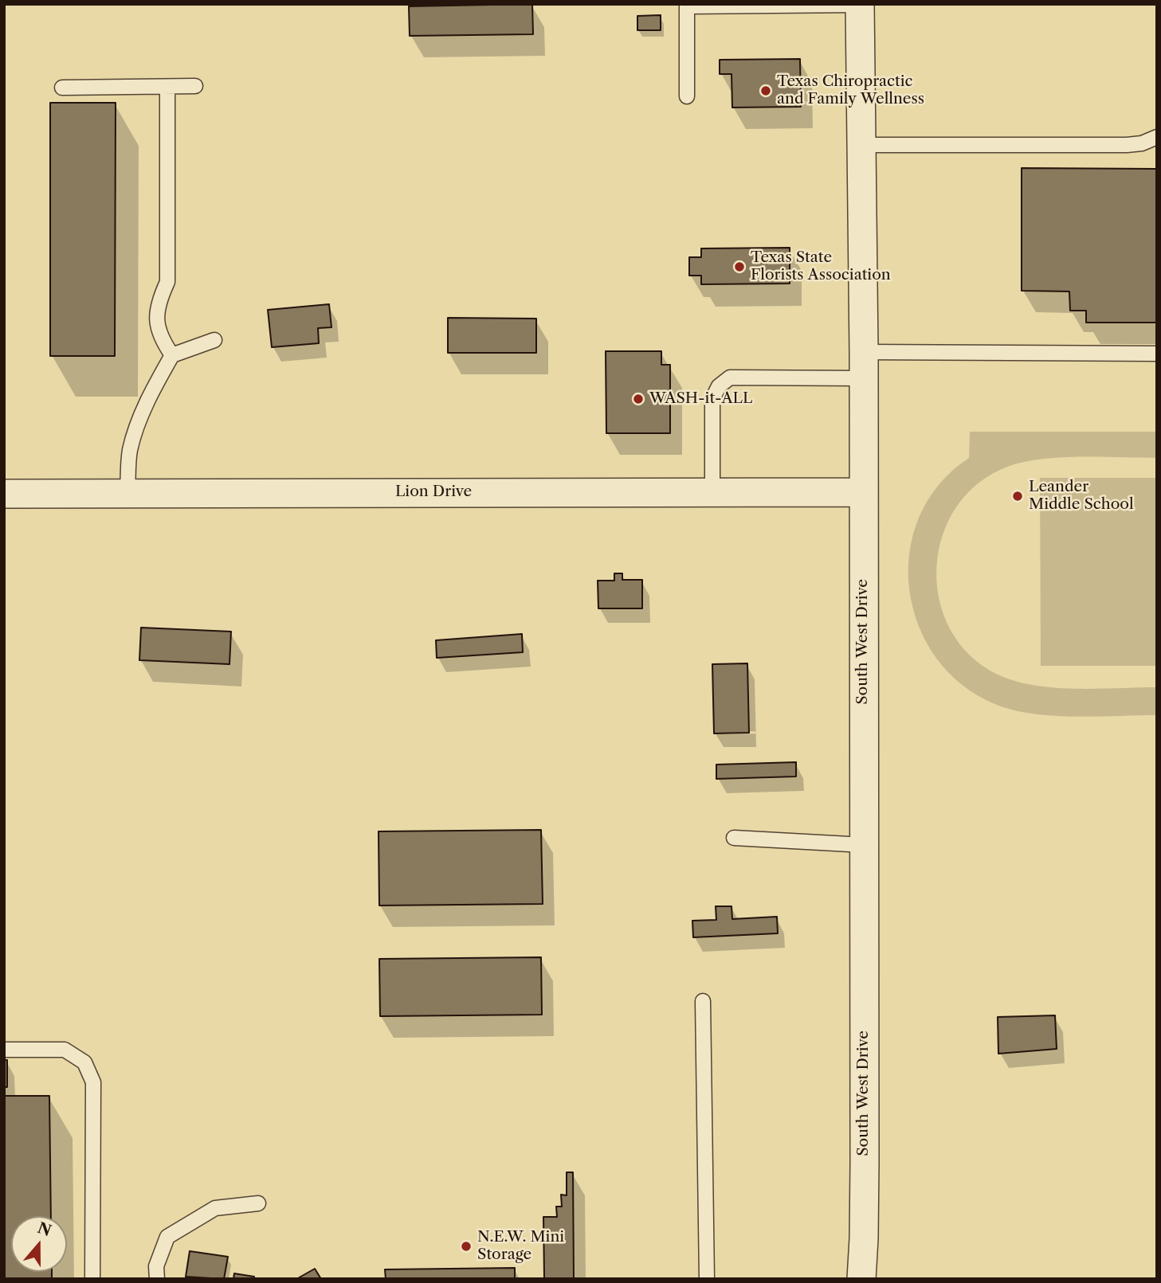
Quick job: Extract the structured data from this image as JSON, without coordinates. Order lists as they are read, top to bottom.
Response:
{
  "streets": {
    "street": ["Lion Drive", "South West Drive"]
  },
  "crossings": [
    ["Lion Drive", "South West Drive"]
  ],
  "places": [
    "Texas Chiropractic and Family Wellness",
    "Texas State Florists Association",
    "WASH-it-ALL",
    "Leander Middle School",
    "N.E.W. Mini Storage"
  ],
  "north": "top"
}
